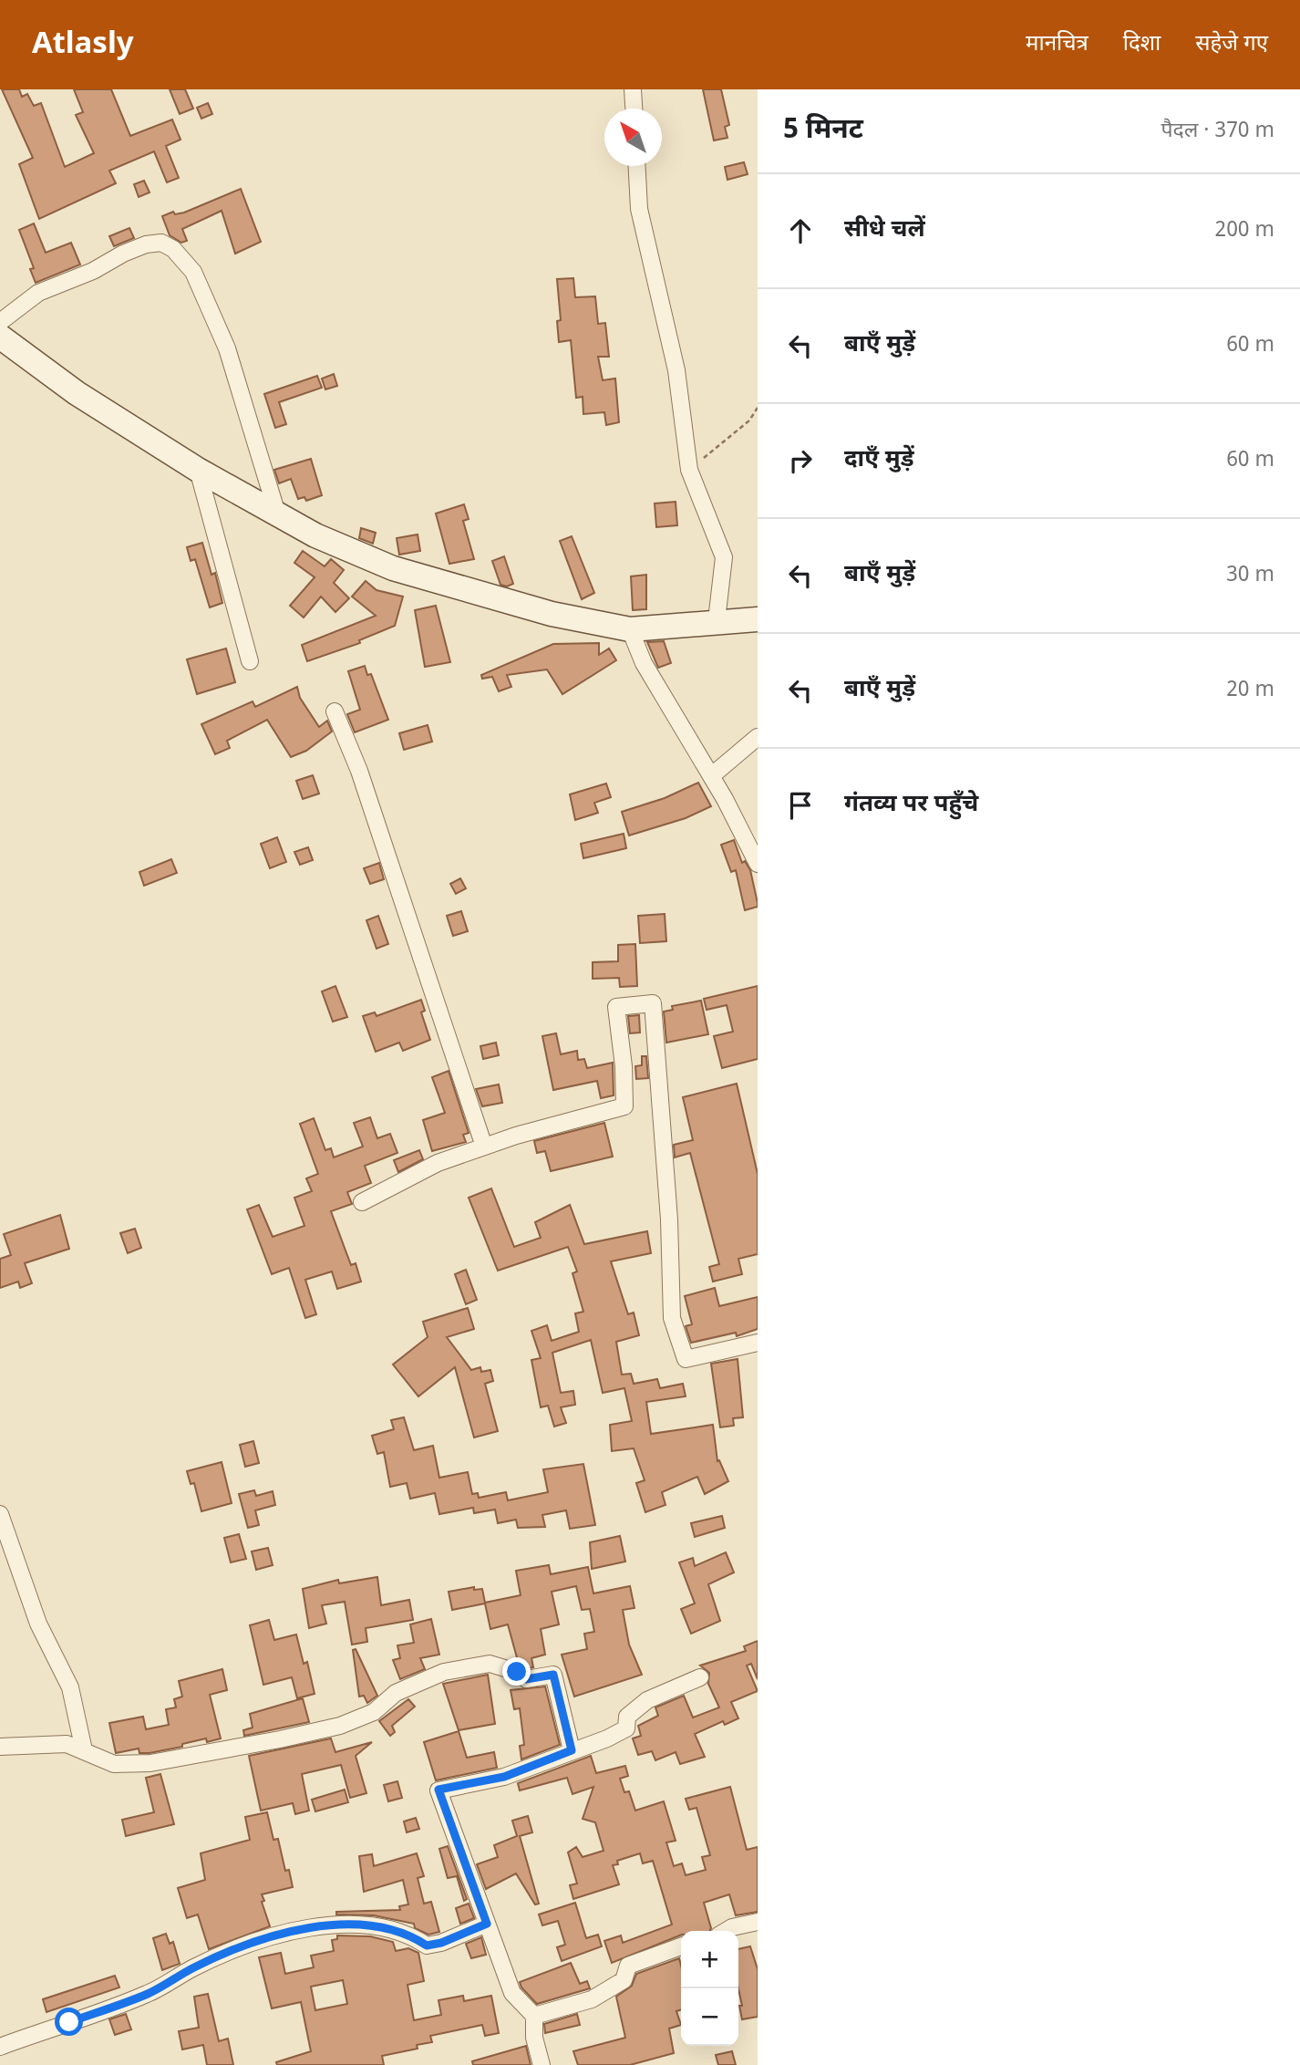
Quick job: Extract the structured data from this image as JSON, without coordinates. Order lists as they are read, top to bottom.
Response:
{
  "north": "top left",
  "page": {
    "header": "Atlasly",
    "nav": ["मानचित्र", "दिशा", "सहेजे गए"],
    "heading": ["5 मिनट", "पैदल · 370 m"],
    "list": [
      ["सीधे चलें", "200 m"],
      ["बाएँ मुड़ें", "60 m"],
      ["दाएँ मुड़ें", "60 m"],
      ["बाएँ मुड़ें", "30 m"],
      ["बाएँ मुड़ें", "20 m"],
      "गंतव्य पर पहुँचे"
    ],
    "map_buttons": ["+", "−"]
  }
}
